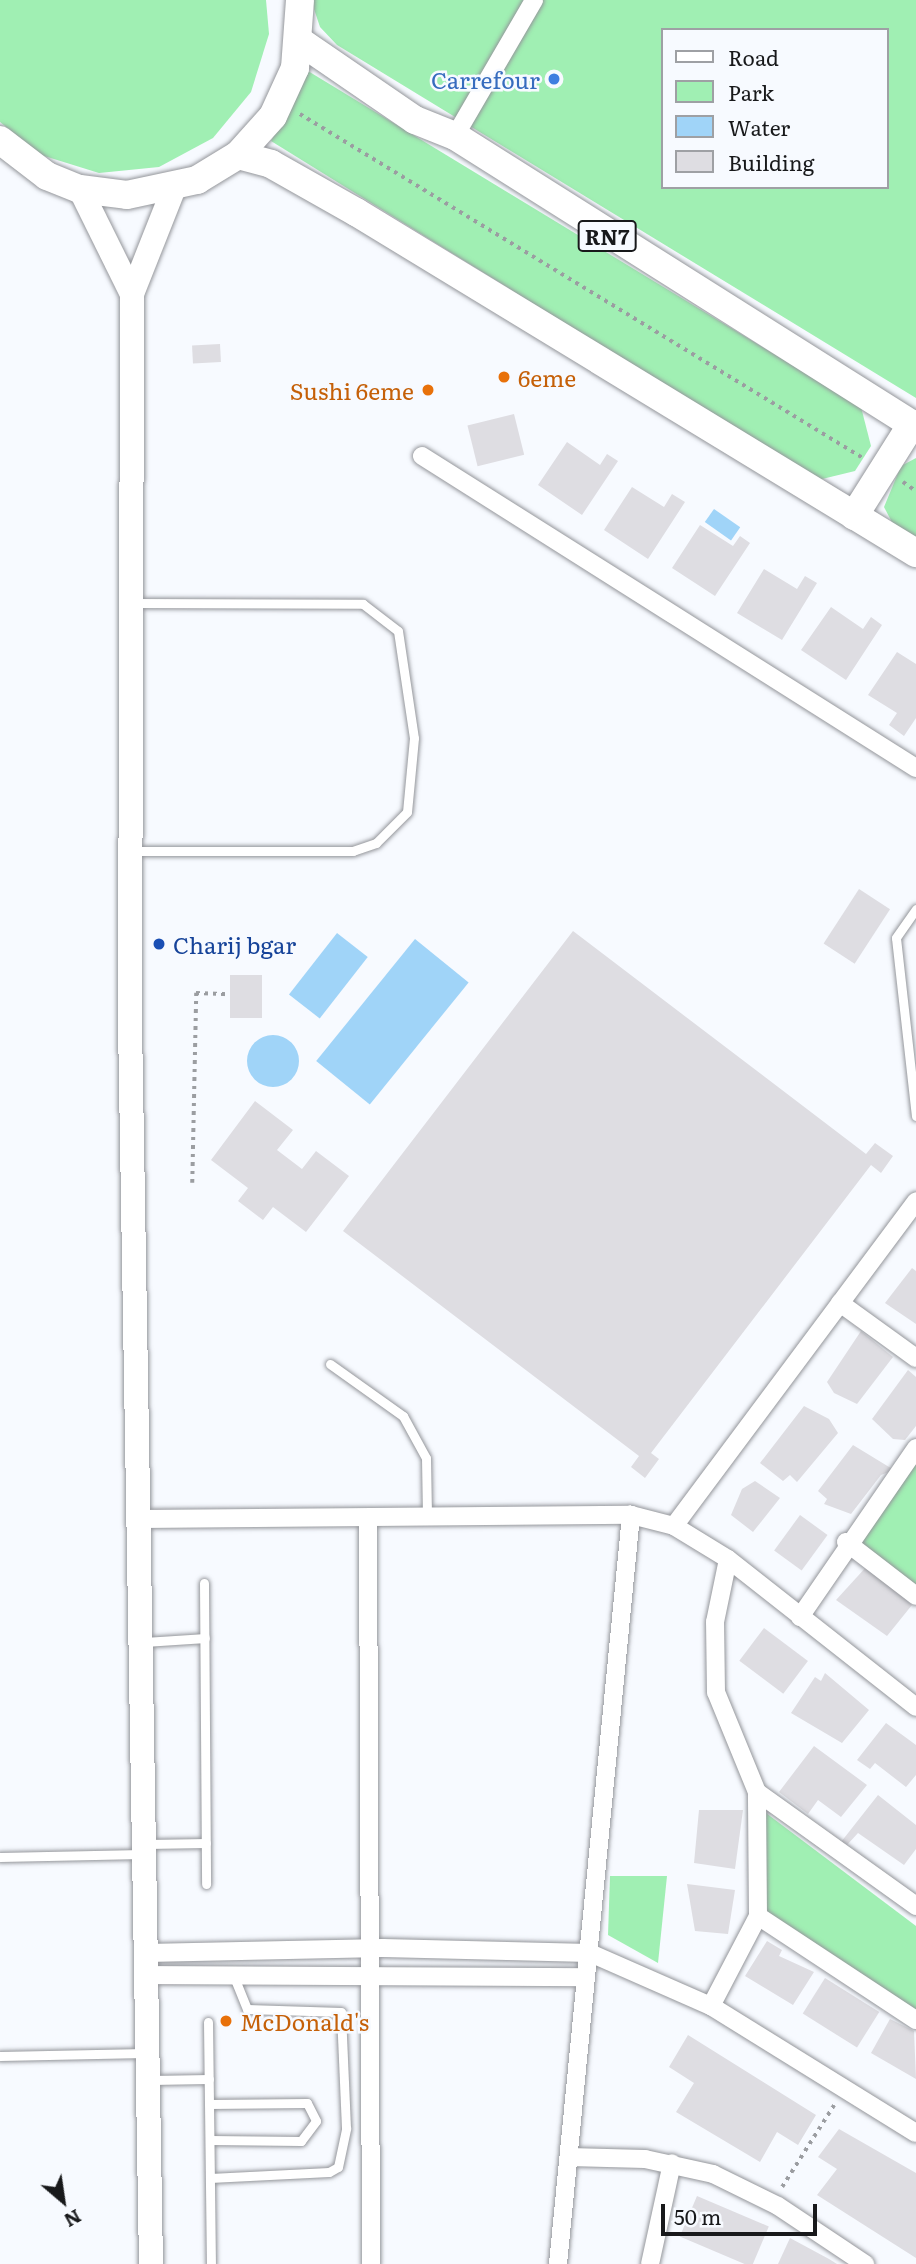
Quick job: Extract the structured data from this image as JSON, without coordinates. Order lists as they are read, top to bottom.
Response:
{
  "streets": {
    "main road": ["RN7"]
  },
  "places": [
    "Carrefour",
    "6eme",
    "Sushi 6eme",
    "Charij bgar",
    "McDonald's"
  ],
  "legend": [
    "Road",
    "Park",
    "Water",
    "Building"
  ],
  "scale_bar": "50 m",
  "north": "bottom right"
}
